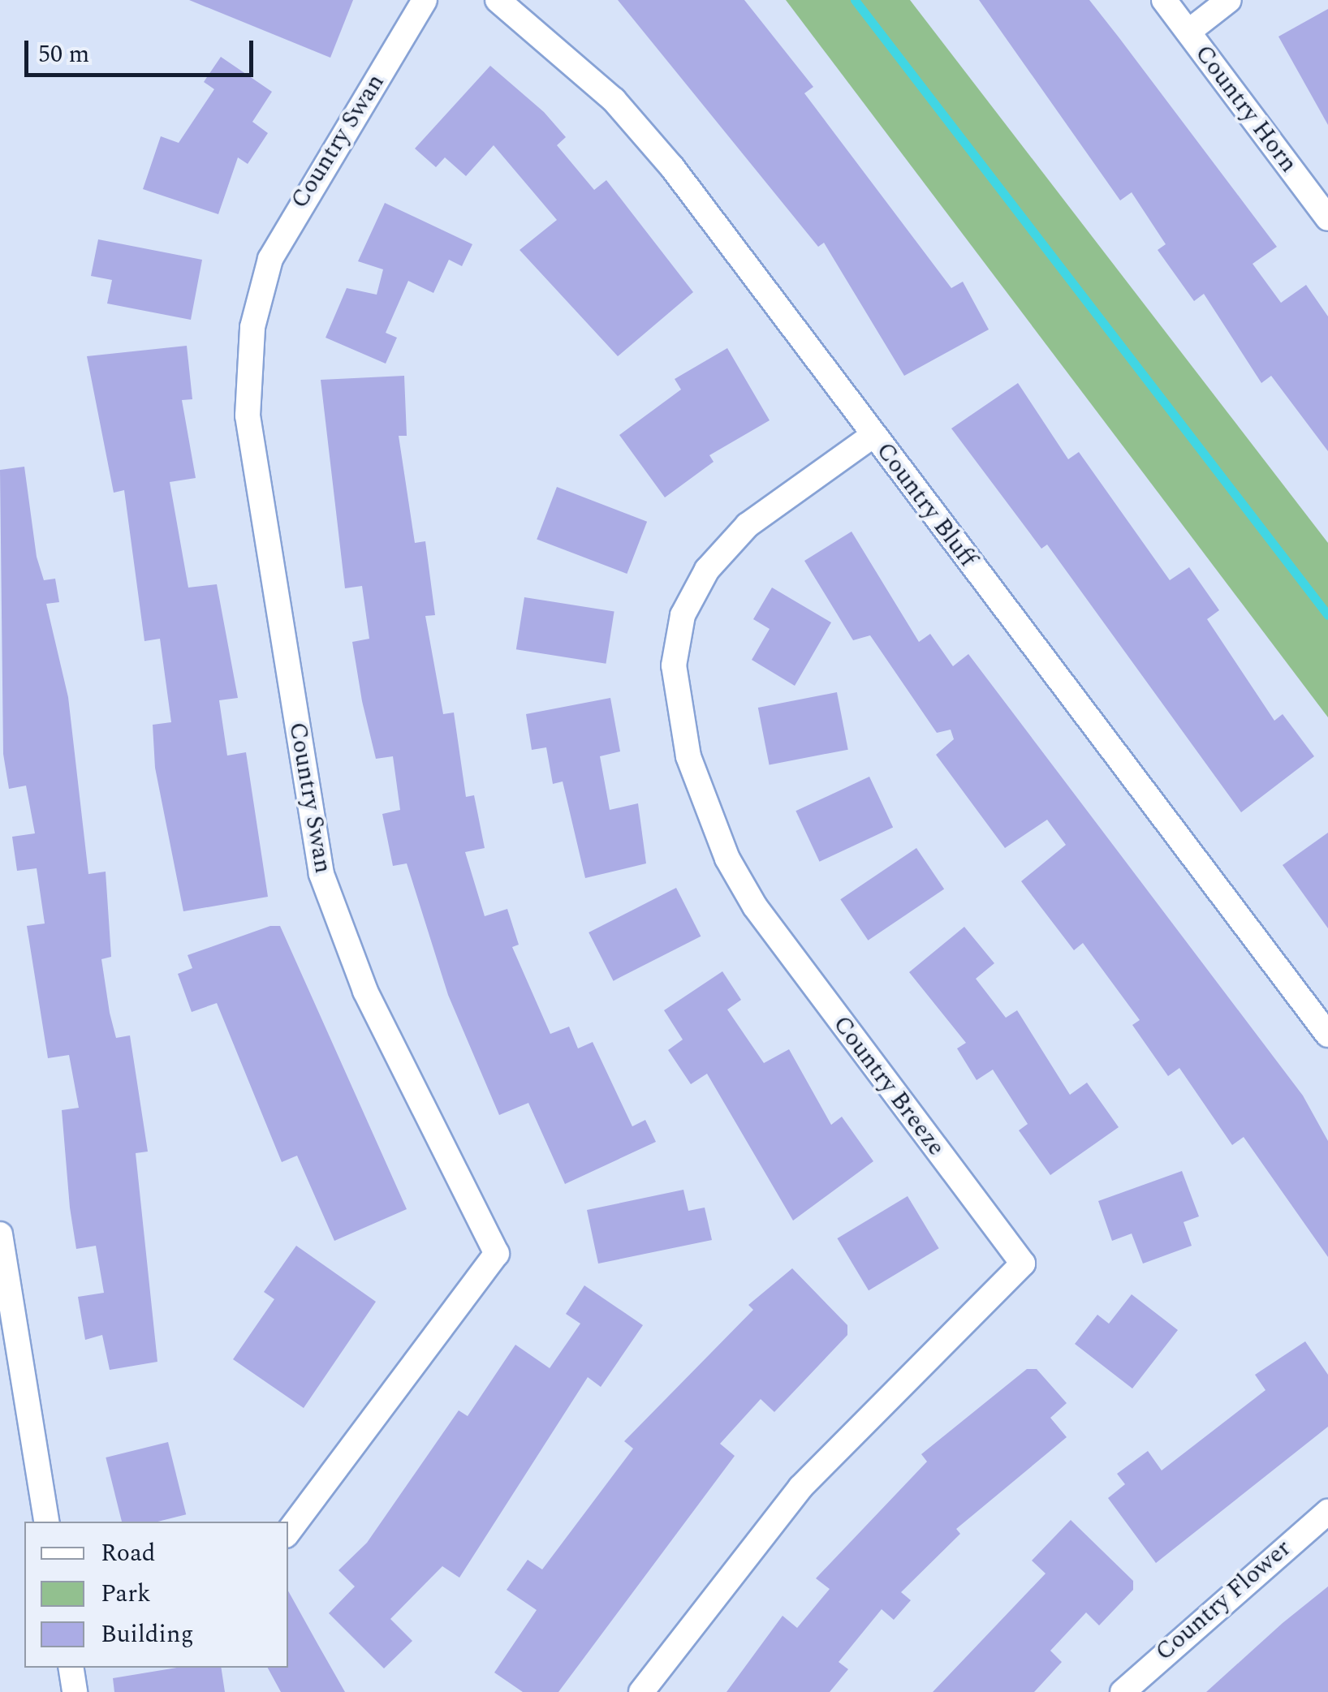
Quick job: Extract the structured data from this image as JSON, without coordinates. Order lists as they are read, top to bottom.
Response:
{
  "streets": {
    "street": [
      "Country Horn",
      "Country Swan",
      "Country Bluff",
      "Country Breeze",
      "Country Flower"
    ]
  },
  "crossings": [
    ["Country Bluff", "Country Breeze"]
  ],
  "legend": ["Road", "Park", "Building"],
  "scale_bar": "50 m"
}
